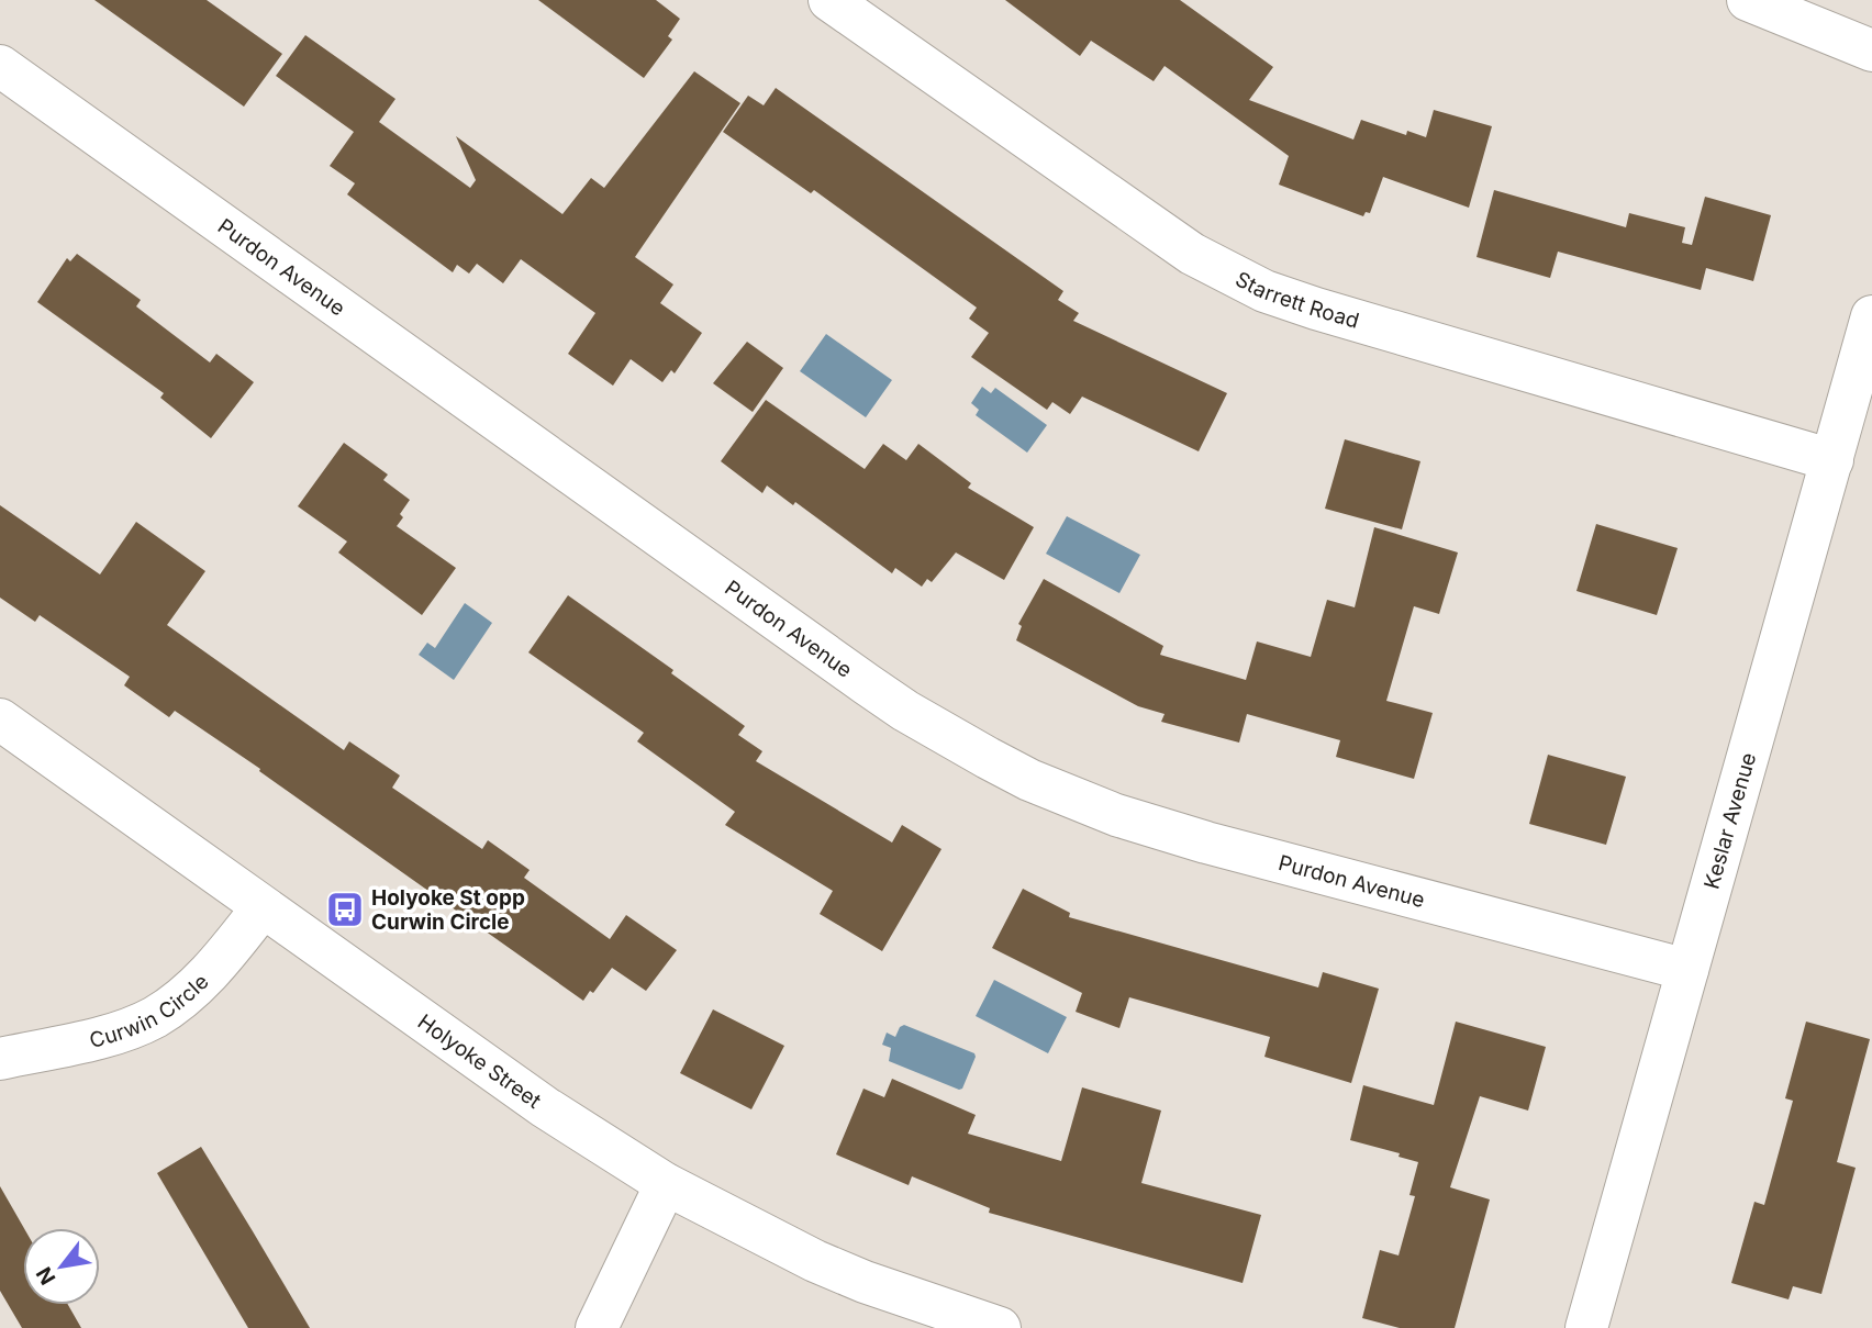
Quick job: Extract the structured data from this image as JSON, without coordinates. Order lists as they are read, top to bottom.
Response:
{
  "streets": {
    "street": [
      "Purdon Avenue",
      "Starrett Road",
      "Keslar Avenue",
      "Curwin Circle",
      "Holyoke Street"
    ]
  },
  "crossings": [
    ["Purdon Avenue", "Keslar Avenue"],
    ["Starrett Road", "Keslar Avenue"],
    ["Curwin Circle", "Holyoke Street"]
  ],
  "places": {
    "bus stop": ["Holyoke St opp Curwin Circle"]
  },
  "north": "bottom left"
}
